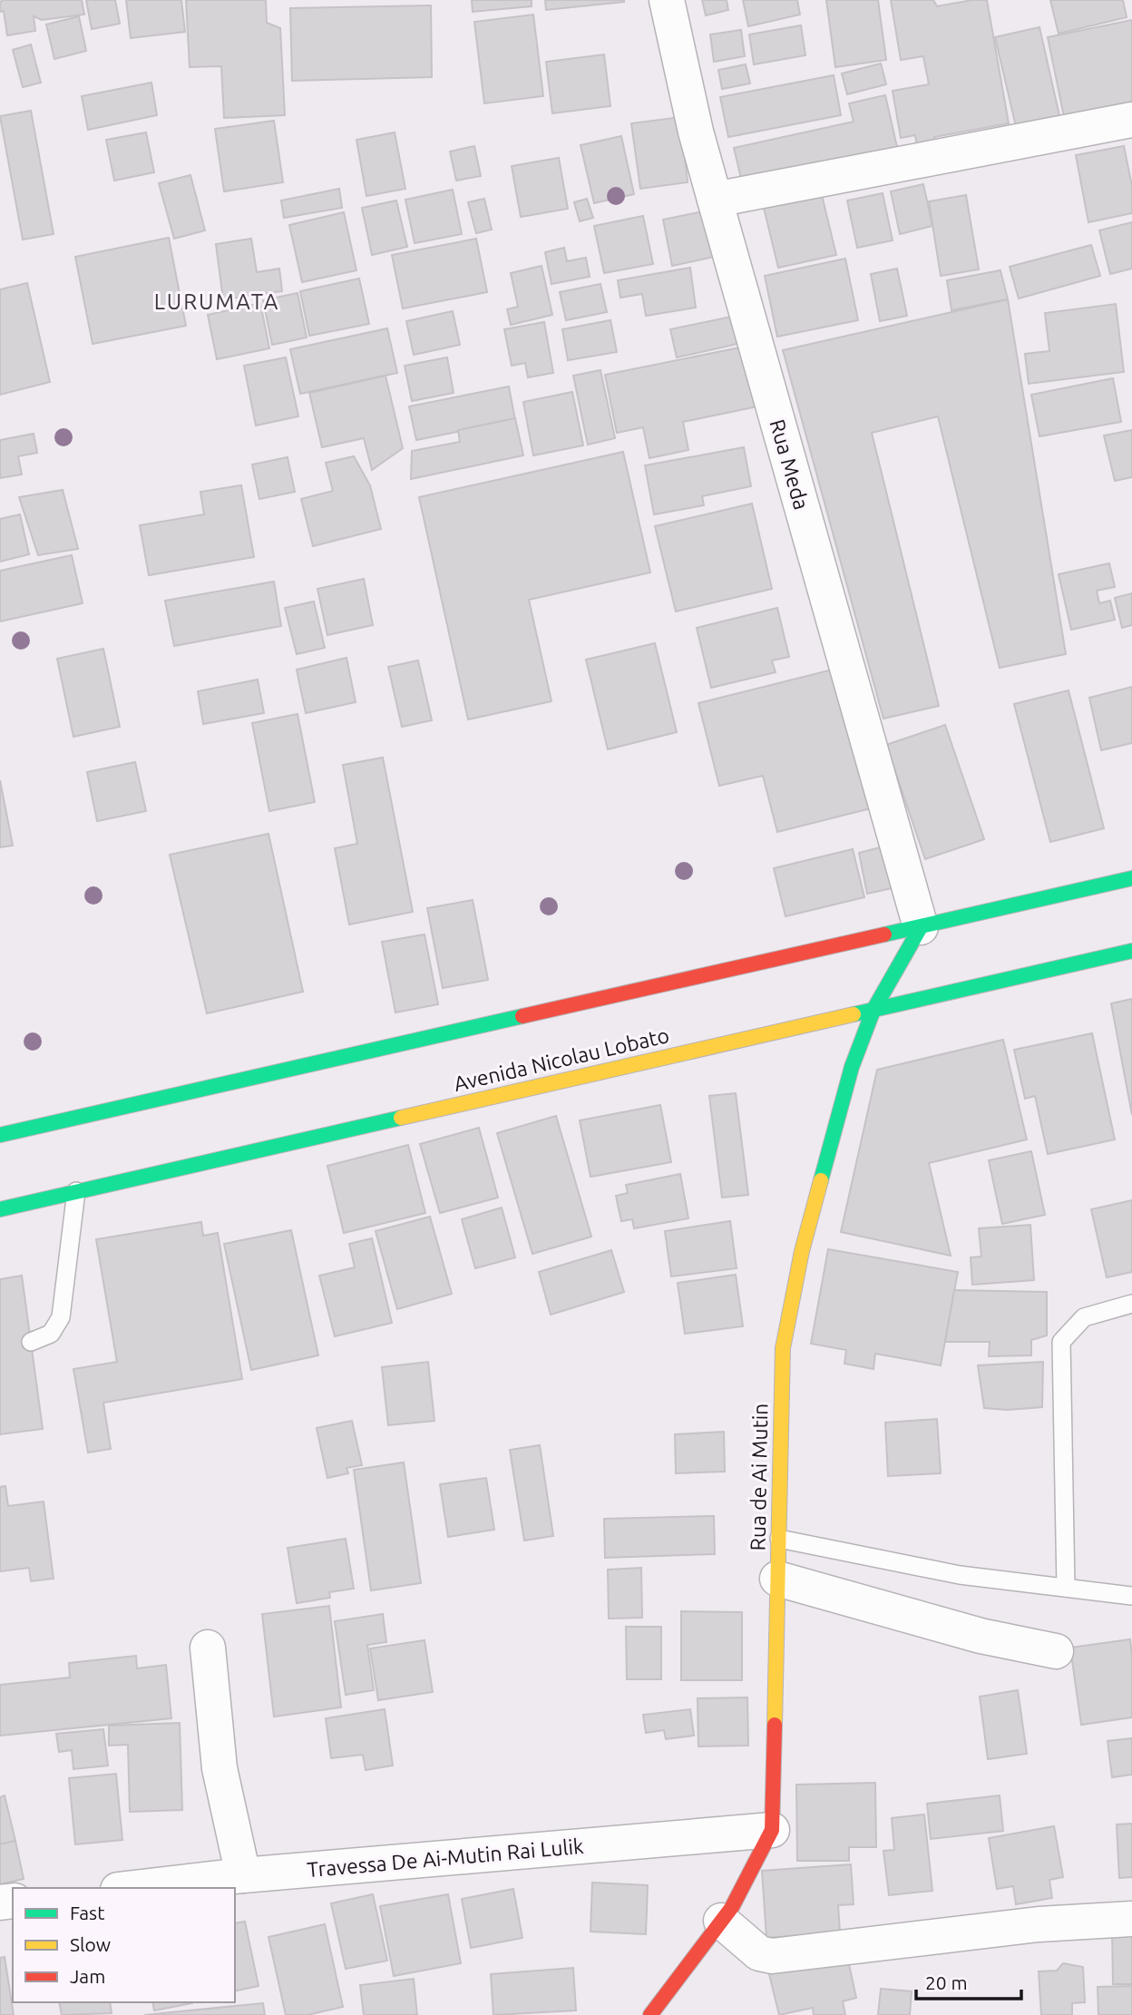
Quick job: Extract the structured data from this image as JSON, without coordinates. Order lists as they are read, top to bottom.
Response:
{
  "streets": {
    "main road": ["Avenida Nicolau Lobato", "Rua de Ai Mutin"],
    "street": ["Rua Meda", "Travessa De Ai-Mutin Rai Lulik"]
  },
  "crossings": [
    ["Rua Meda", "Rua de Ai Mutin"],
    ["Avenida Nicolau Lobato", "Rua de Ai Mutin"],
    ["Rua de Ai Mutin", "Travessa De Ai-Mutin Rai Lulik"]
  ],
  "districts": ["LURUMATA"],
  "legend": ["Fast", "Slow", "Jam"],
  "scale_bar": "20 m"
}
